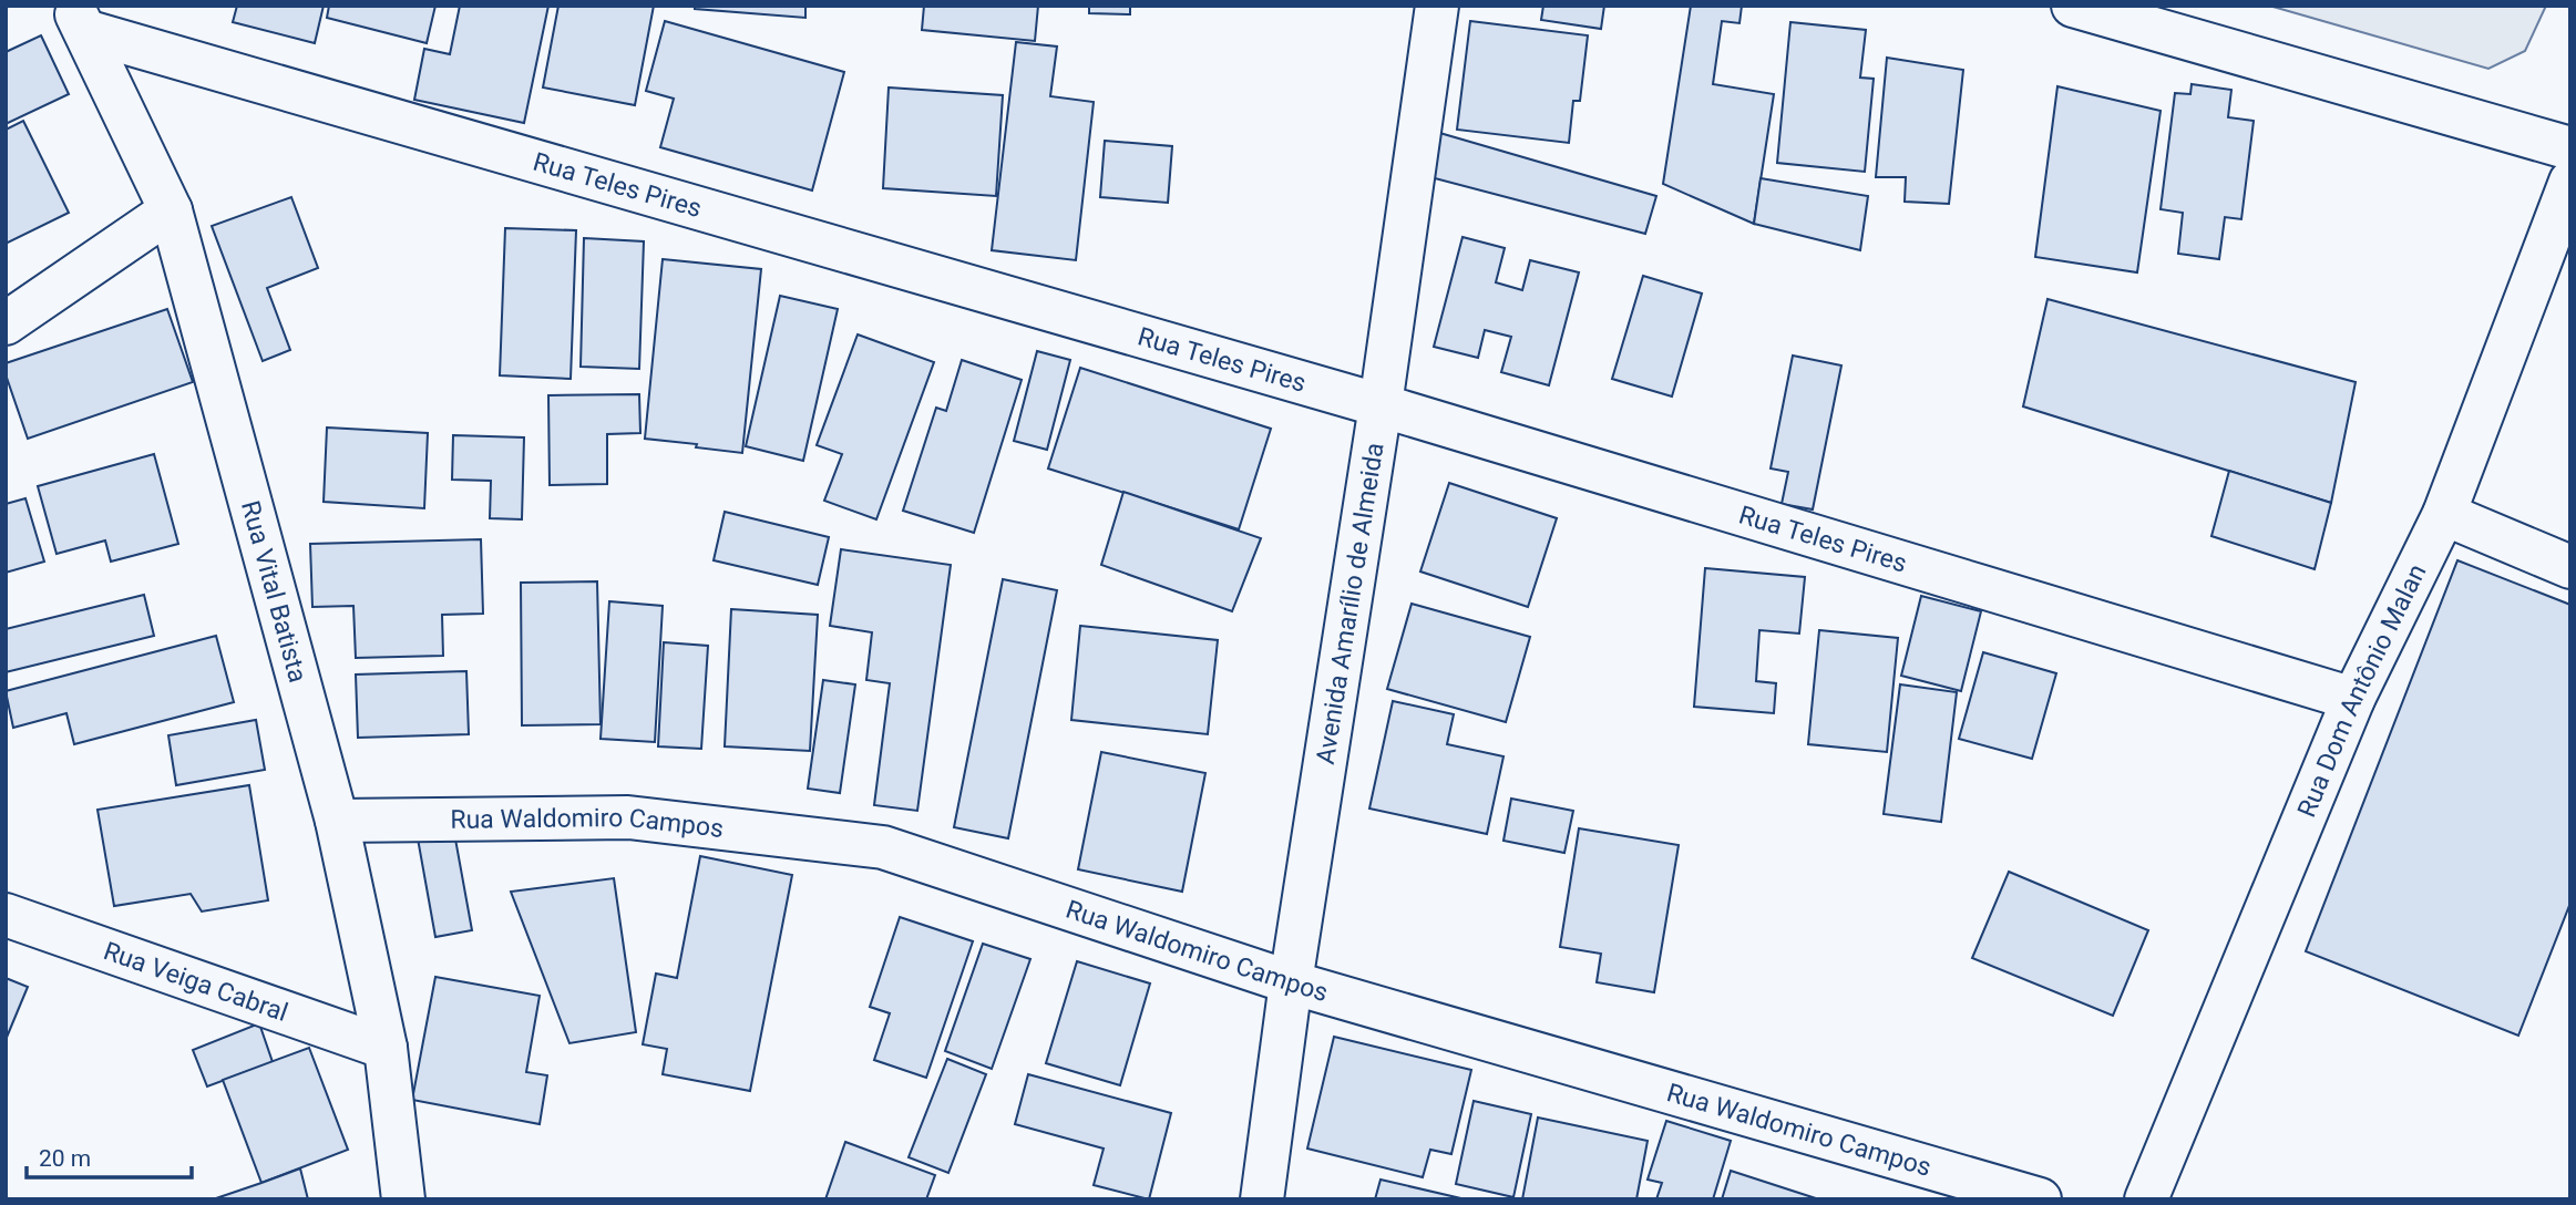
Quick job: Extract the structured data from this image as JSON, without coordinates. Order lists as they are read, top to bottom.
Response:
{
  "streets": {
    "street": [
      "Rua Teles Pires",
      "Rua Vital Batista",
      "Avenida Amarílio de Almeida",
      "Rua Dom Antônio Malan",
      "Rua Waldomiro Campos",
      "Rua Veiga Cabral"
    ]
  },
  "crossings": [
    ["Rua Teles Pires", "Rua Vital Batista"],
    ["Rua Teles Pires", "Avenida Amarílio de Almeida"],
    ["Rua Teles Pires", "Rua Dom Antônio Malan"],
    ["Rua Vital Batista", "Rua Waldomiro Campos"],
    ["Rua Vital Batista", "Rua Veiga Cabral"],
    ["Avenida Amarílio de Almeida", "Rua Waldomiro Campos"]
  ],
  "scale_bar": "20 m"
}
